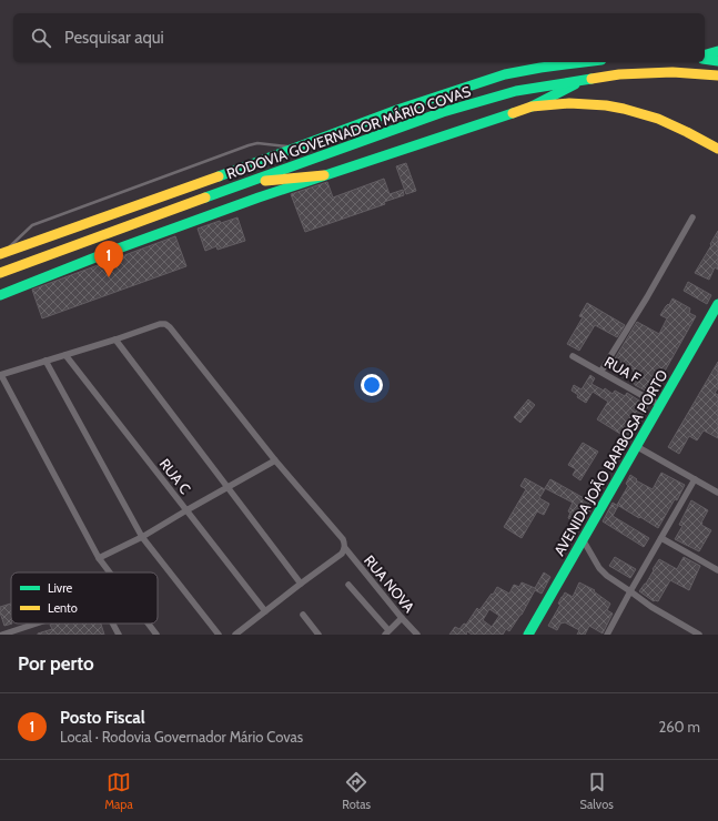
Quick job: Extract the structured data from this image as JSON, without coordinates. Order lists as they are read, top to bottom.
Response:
{
  "streets": {
    "main road": ["RODOVIA GOVERNADOR MÁRIO COVAS", "AVENIDA JOÃO BARBOSA PORTO"],
    "street": ["RUA F", "RUA C", "RUA NOVA"]
  },
  "crossings": [
    ["RUA F", "AVENIDA JOÃO BARBOSA PORTO"],
    ["RUA C", "RUA NOVA"]
  ],
  "legend": ["Livre", "Lento"],
  "page": {
    "search": "Pesquisar aqui",
    "pins": "1",
    "heading": "Por perto",
    "list": [
      {
        "mark": "1",
        "name": "Posto Fiscal",
        "note": "Local · Rodovia Governador Mário Covas",
        "value": "260 m"
      }
    ],
    "nav": ["Mapa", "Rotas", "Salvos"]
  }
}
